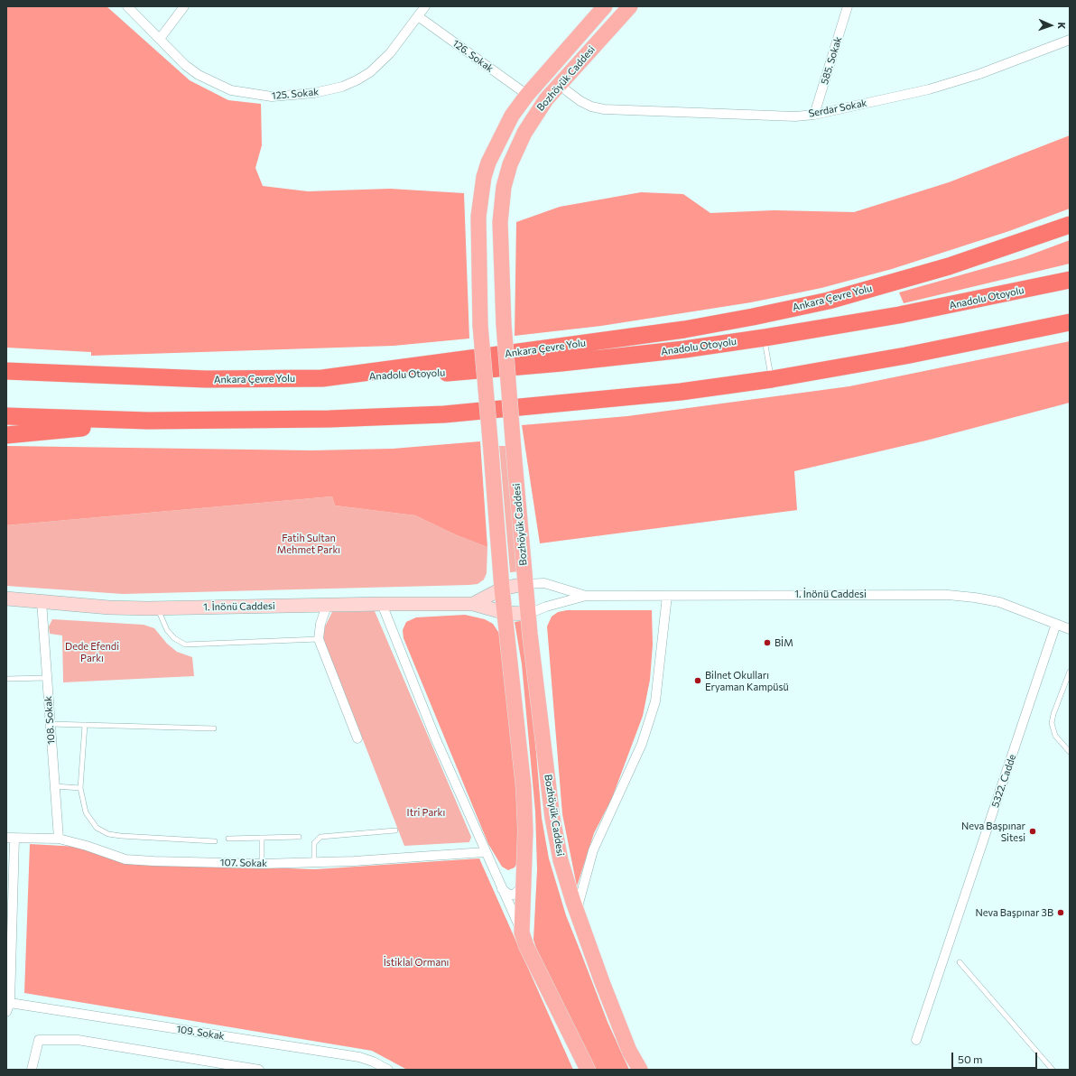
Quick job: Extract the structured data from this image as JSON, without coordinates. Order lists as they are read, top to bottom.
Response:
{
  "streets": {
    "highway": ["Ankara Çevre Yolu", "Anadolu Otoyolu"],
    "main road": ["Bozhöyük Caddesi"],
    "street": [
      "126. Sokak",
      "585. Sokak",
      "125. Sokak",
      "Serdar Sokak",
      "1. İnönü Caddesi",
      "108. Sokak",
      "5322. Cadde",
      "107. Sokak",
      "109. Sokak"
    ]
  },
  "crossings": [
    ["126. Sokak", "Bozhöyük Caddesi"],
    ["126. Sokak", "125. Sokak"],
    ["585. Sokak", "Serdar Sokak"],
    ["Bozhöyük Caddesi", "Serdar Sokak"],
    ["Bozhöyük Caddesi", "1. İnönü Caddesi"],
    ["Ankara Çevre Yolu", "Anadolu Otoyolu"],
    ["1. İnönü Caddesi", "108. Sokak"],
    ["1. İnönü Caddesi", "5322. Cadde"],
    ["108. Sokak", "107. Sokak"]
  ],
  "parks": [
    "Fatih Sultan Mehmet Parkı",
    "Dede Efendi Parkı",
    "Itri Parkı",
    "İstiklal Ormanı"
  ],
  "places": [
    "BİM",
    "Bilnet Okulları Eryaman Kampüsü",
    "Neva Başpınar Sitesi",
    "Neva Başpınar 3B"
  ],
  "scale_bar": "50 m",
  "north": "right"
}
